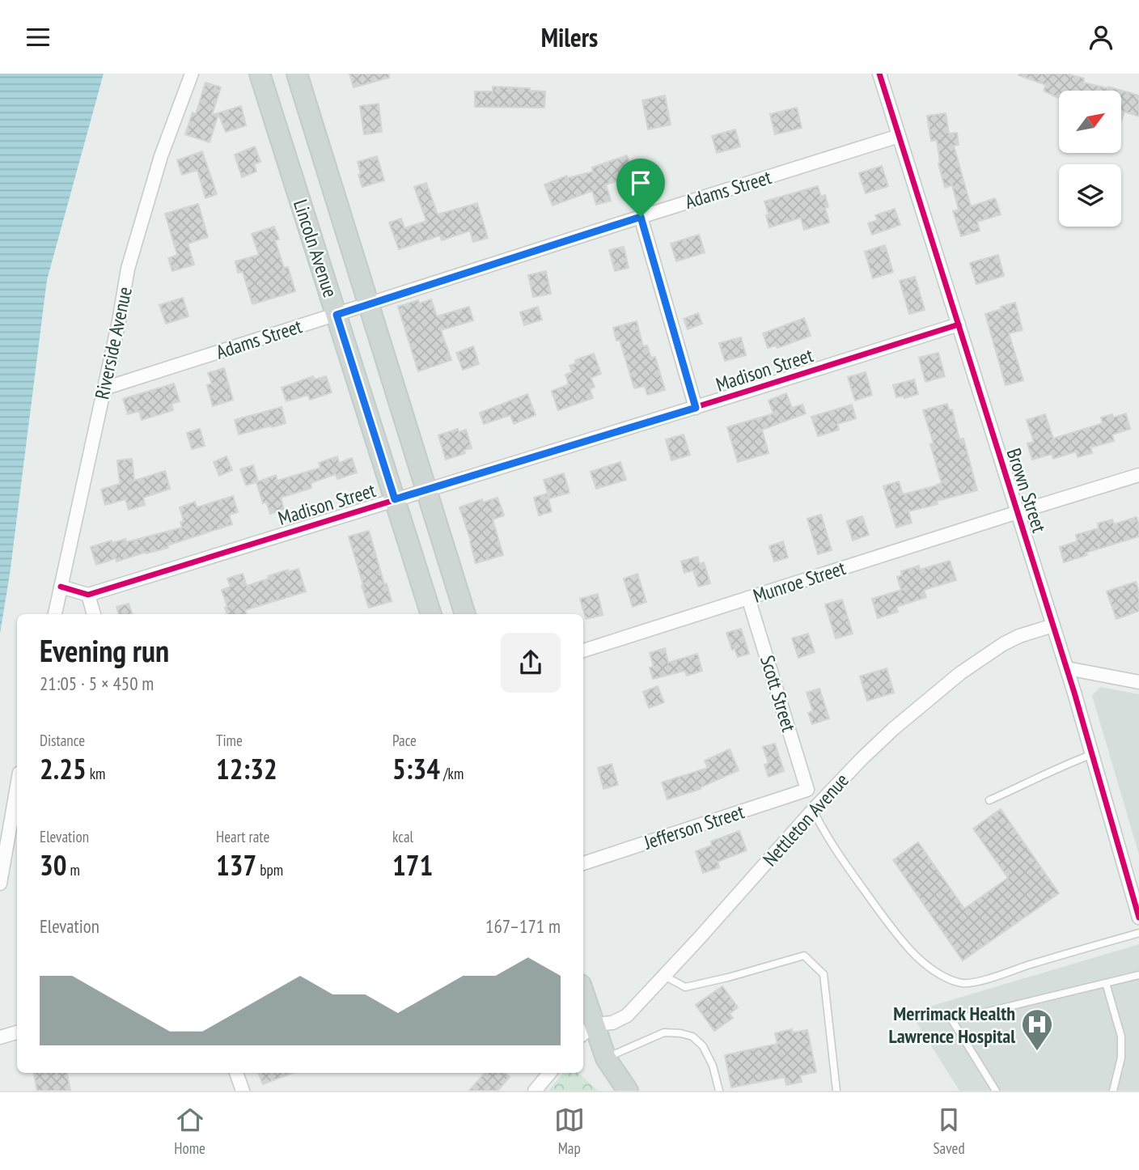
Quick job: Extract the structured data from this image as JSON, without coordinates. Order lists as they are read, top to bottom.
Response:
{
  "streets": {
    "main road": ["Lincoln Avenue"],
    "street": [
      "Adams Street",
      "Riverside Avenue",
      "Madison Street",
      "Brown Street",
      "Munroe Street",
      "Scott Street",
      "Nettleton Avenue",
      "Jefferson Street"
    ]
  },
  "crossings": [
    ["Adams Street", "Lincoln Avenue"],
    ["Adams Street", "Riverside Avenue"],
    ["Adams Street", "Brown Street"],
    ["Lincoln Avenue", "Madison Street"],
    ["Madison Street", "Brown Street"],
    ["Brown Street", "Munroe Street"],
    ["Brown Street", "Nettleton Avenue"],
    ["Munroe Street", "Scott Street"],
    ["Scott Street", "Jefferson Street"]
  ],
  "places": {
    "hospital": ["Merrimack Health Lawrence Hospital"]
  },
  "north": "top right",
  "page": {
    "header": "Milers",
    "heading": ["Evening run", "21:05 · 5 × 450 m"],
    "stats": [
      ["Distance", "2.25 km"],
      ["Time", "12:32"],
      ["Pace", "5:34 /km"],
      ["Elevation", "30 m"],
      ["Heart rate", "137 bpm"],
      ["kcal", "171"]
    ],
    "chart": ["Elevation", "167–171 m"],
    "tabs": ["Home", "Map", "Saved"]
  }
}
